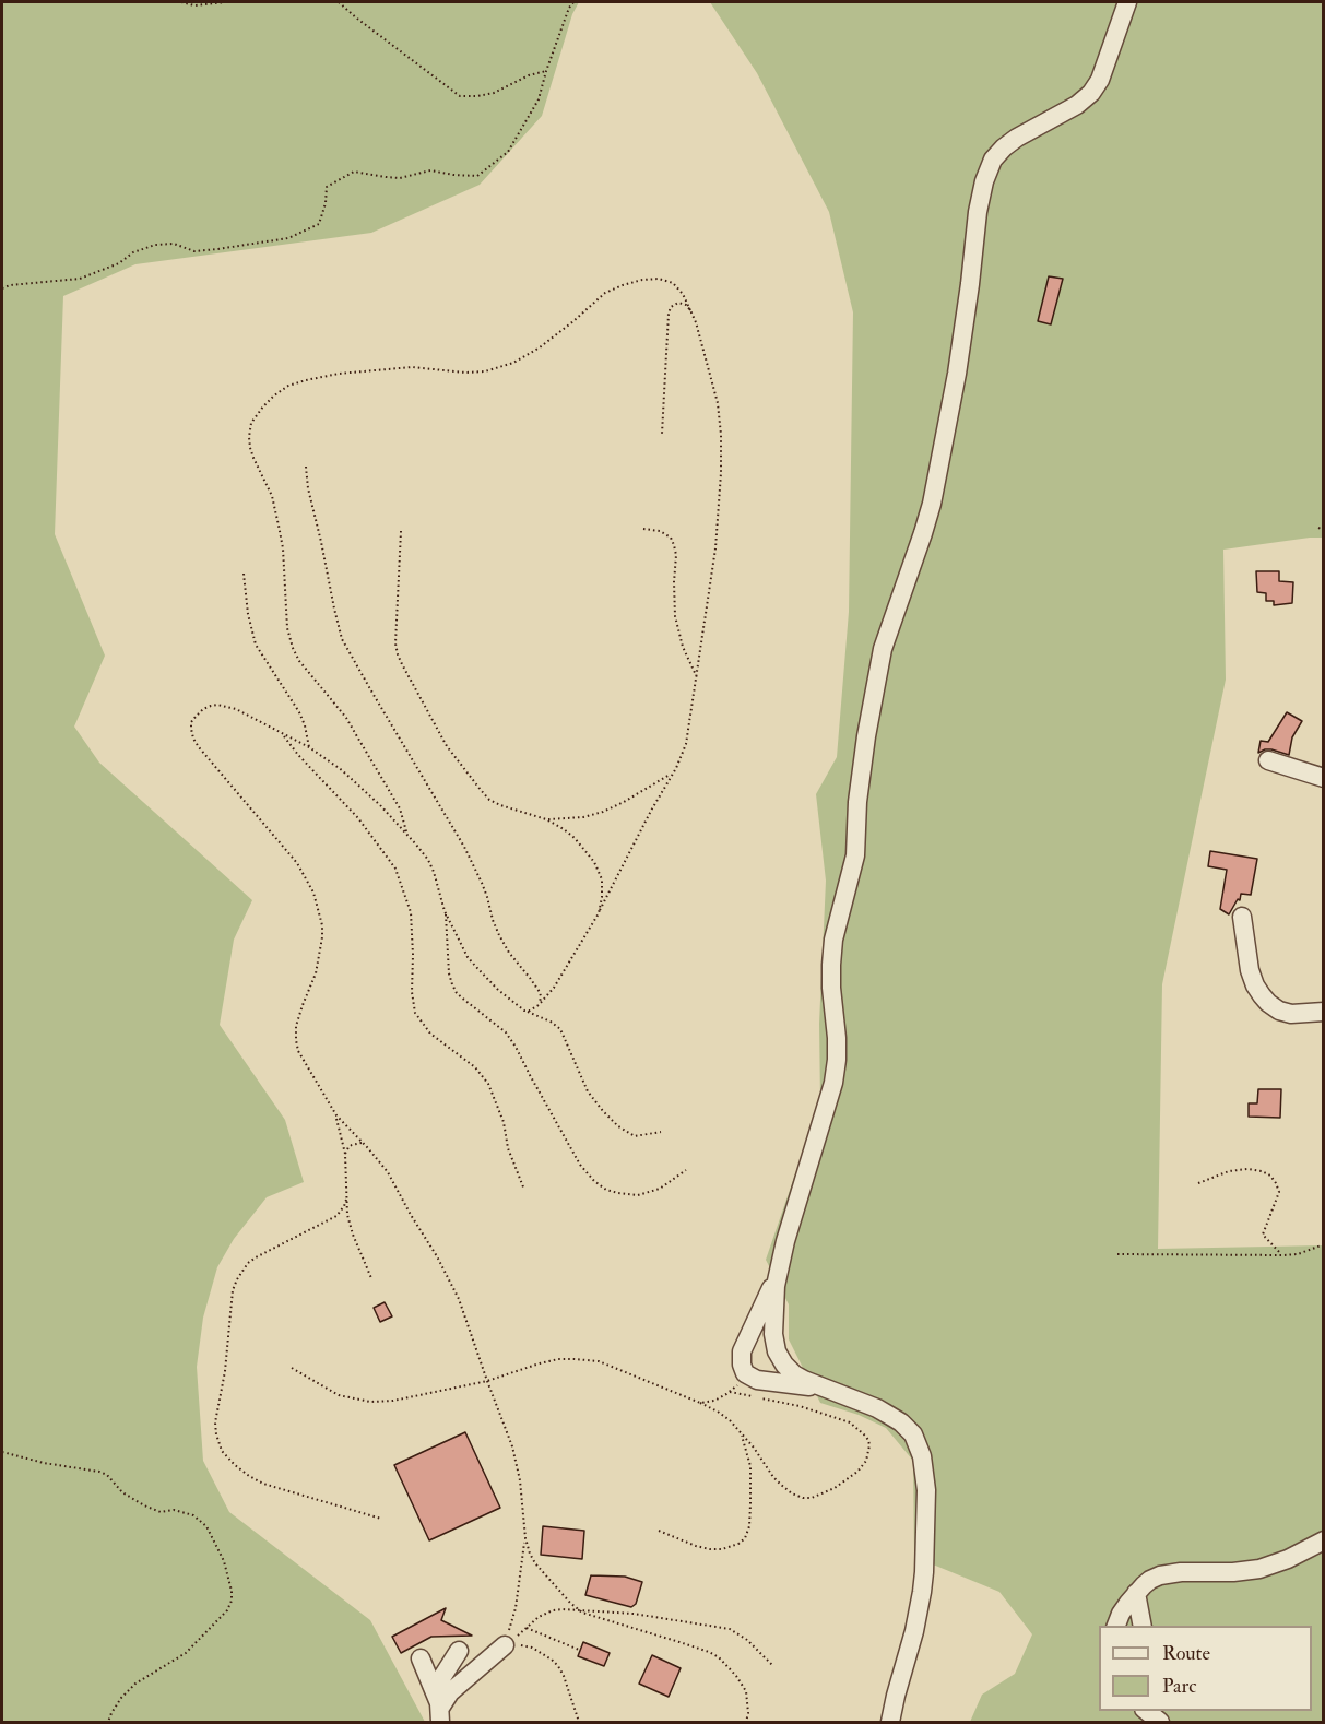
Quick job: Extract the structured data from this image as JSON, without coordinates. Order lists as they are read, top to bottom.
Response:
{
  "legend": ["Route", "Parc"]
}
